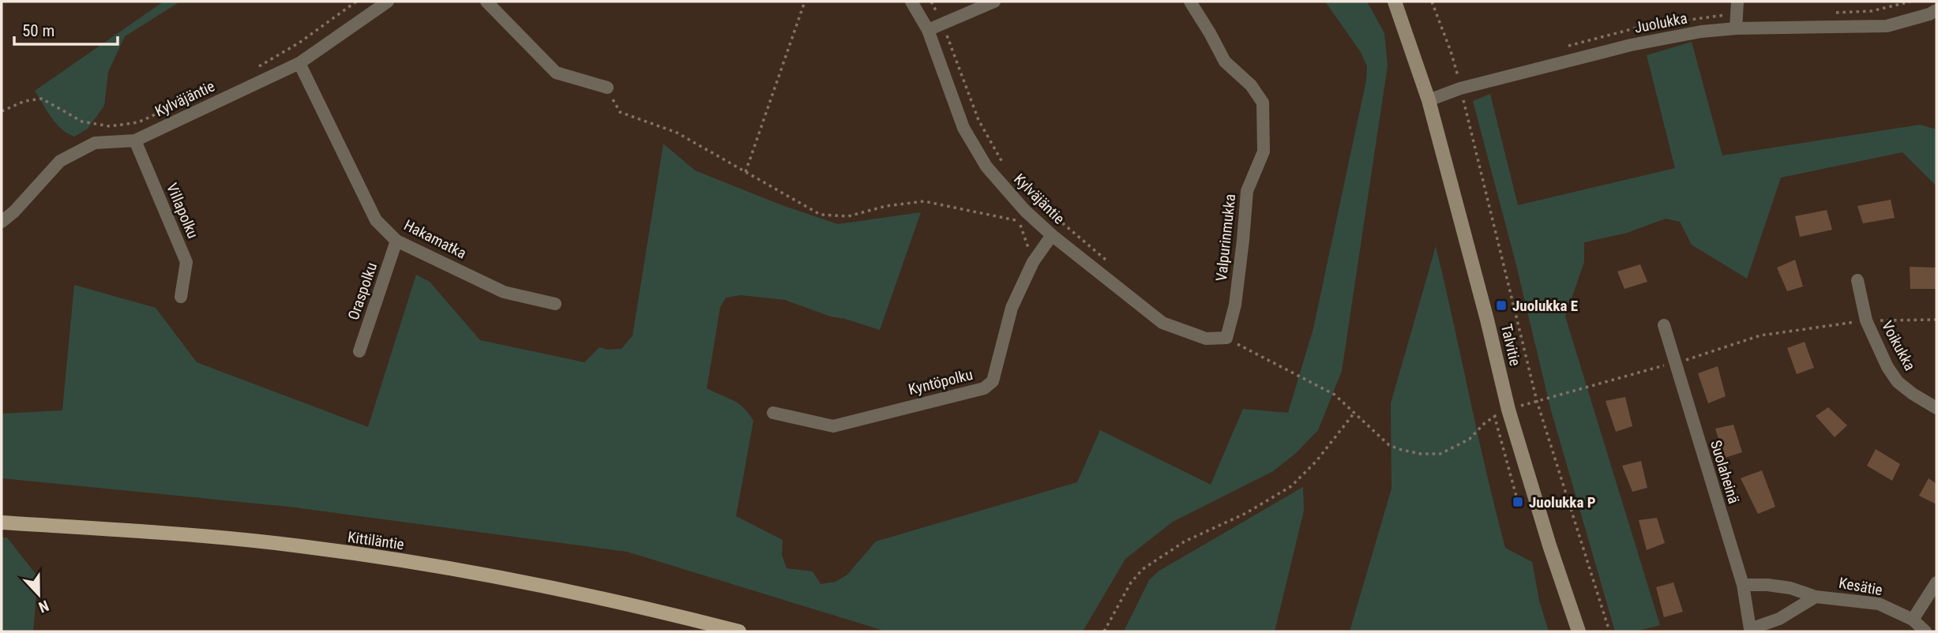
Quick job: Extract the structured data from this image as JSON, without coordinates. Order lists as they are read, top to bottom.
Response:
{
  "streets": {
    "main road": ["Kittiläntie"],
    "street": [
      "Juolukka",
      "Kylväjäntie",
      "Villapolku",
      "Valpurinmukka",
      "Hakamatka",
      "Oraspolku",
      "Talvitie",
      "Voikukka",
      "Kyntöpolku",
      "Suolaheinä",
      "Kesätie"
    ]
  },
  "crossings": [
    ["Juolukka", "Talvitie"],
    ["Kylväjäntie", "Villapolku"],
    ["Kylväjäntie", "Valpurinmukka"],
    ["Kylväjäntie", "Hakamatka"],
    ["Kylväjäntie", "Kyntöpolku"],
    ["Hakamatka", "Oraspolku"],
    ["Suolaheinä", "Kesätie"]
  ],
  "places": {
    "transit": ["Juolukka E", "Juolukka P"]
  },
  "scale_bar": "50 m",
  "north": "bottom"
}
